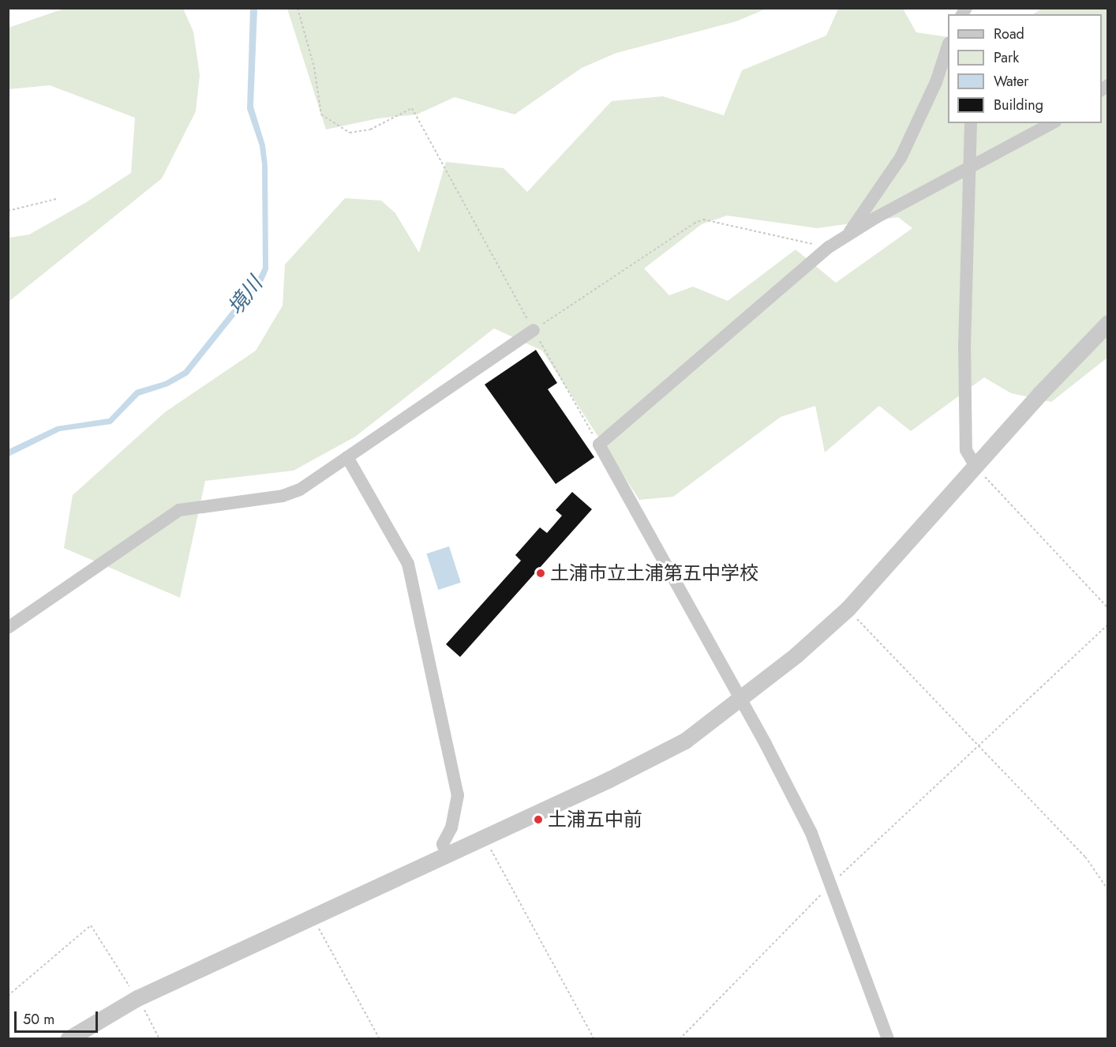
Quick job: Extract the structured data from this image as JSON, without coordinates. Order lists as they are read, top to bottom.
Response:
{
  "water": ["境川"],
  "places": ["土浦市立土浦第五中学校", "土浦五中前"],
  "legend": [
    "Road",
    "Park",
    "Water",
    "Building"
  ],
  "scale_bar": "50 m"
}
